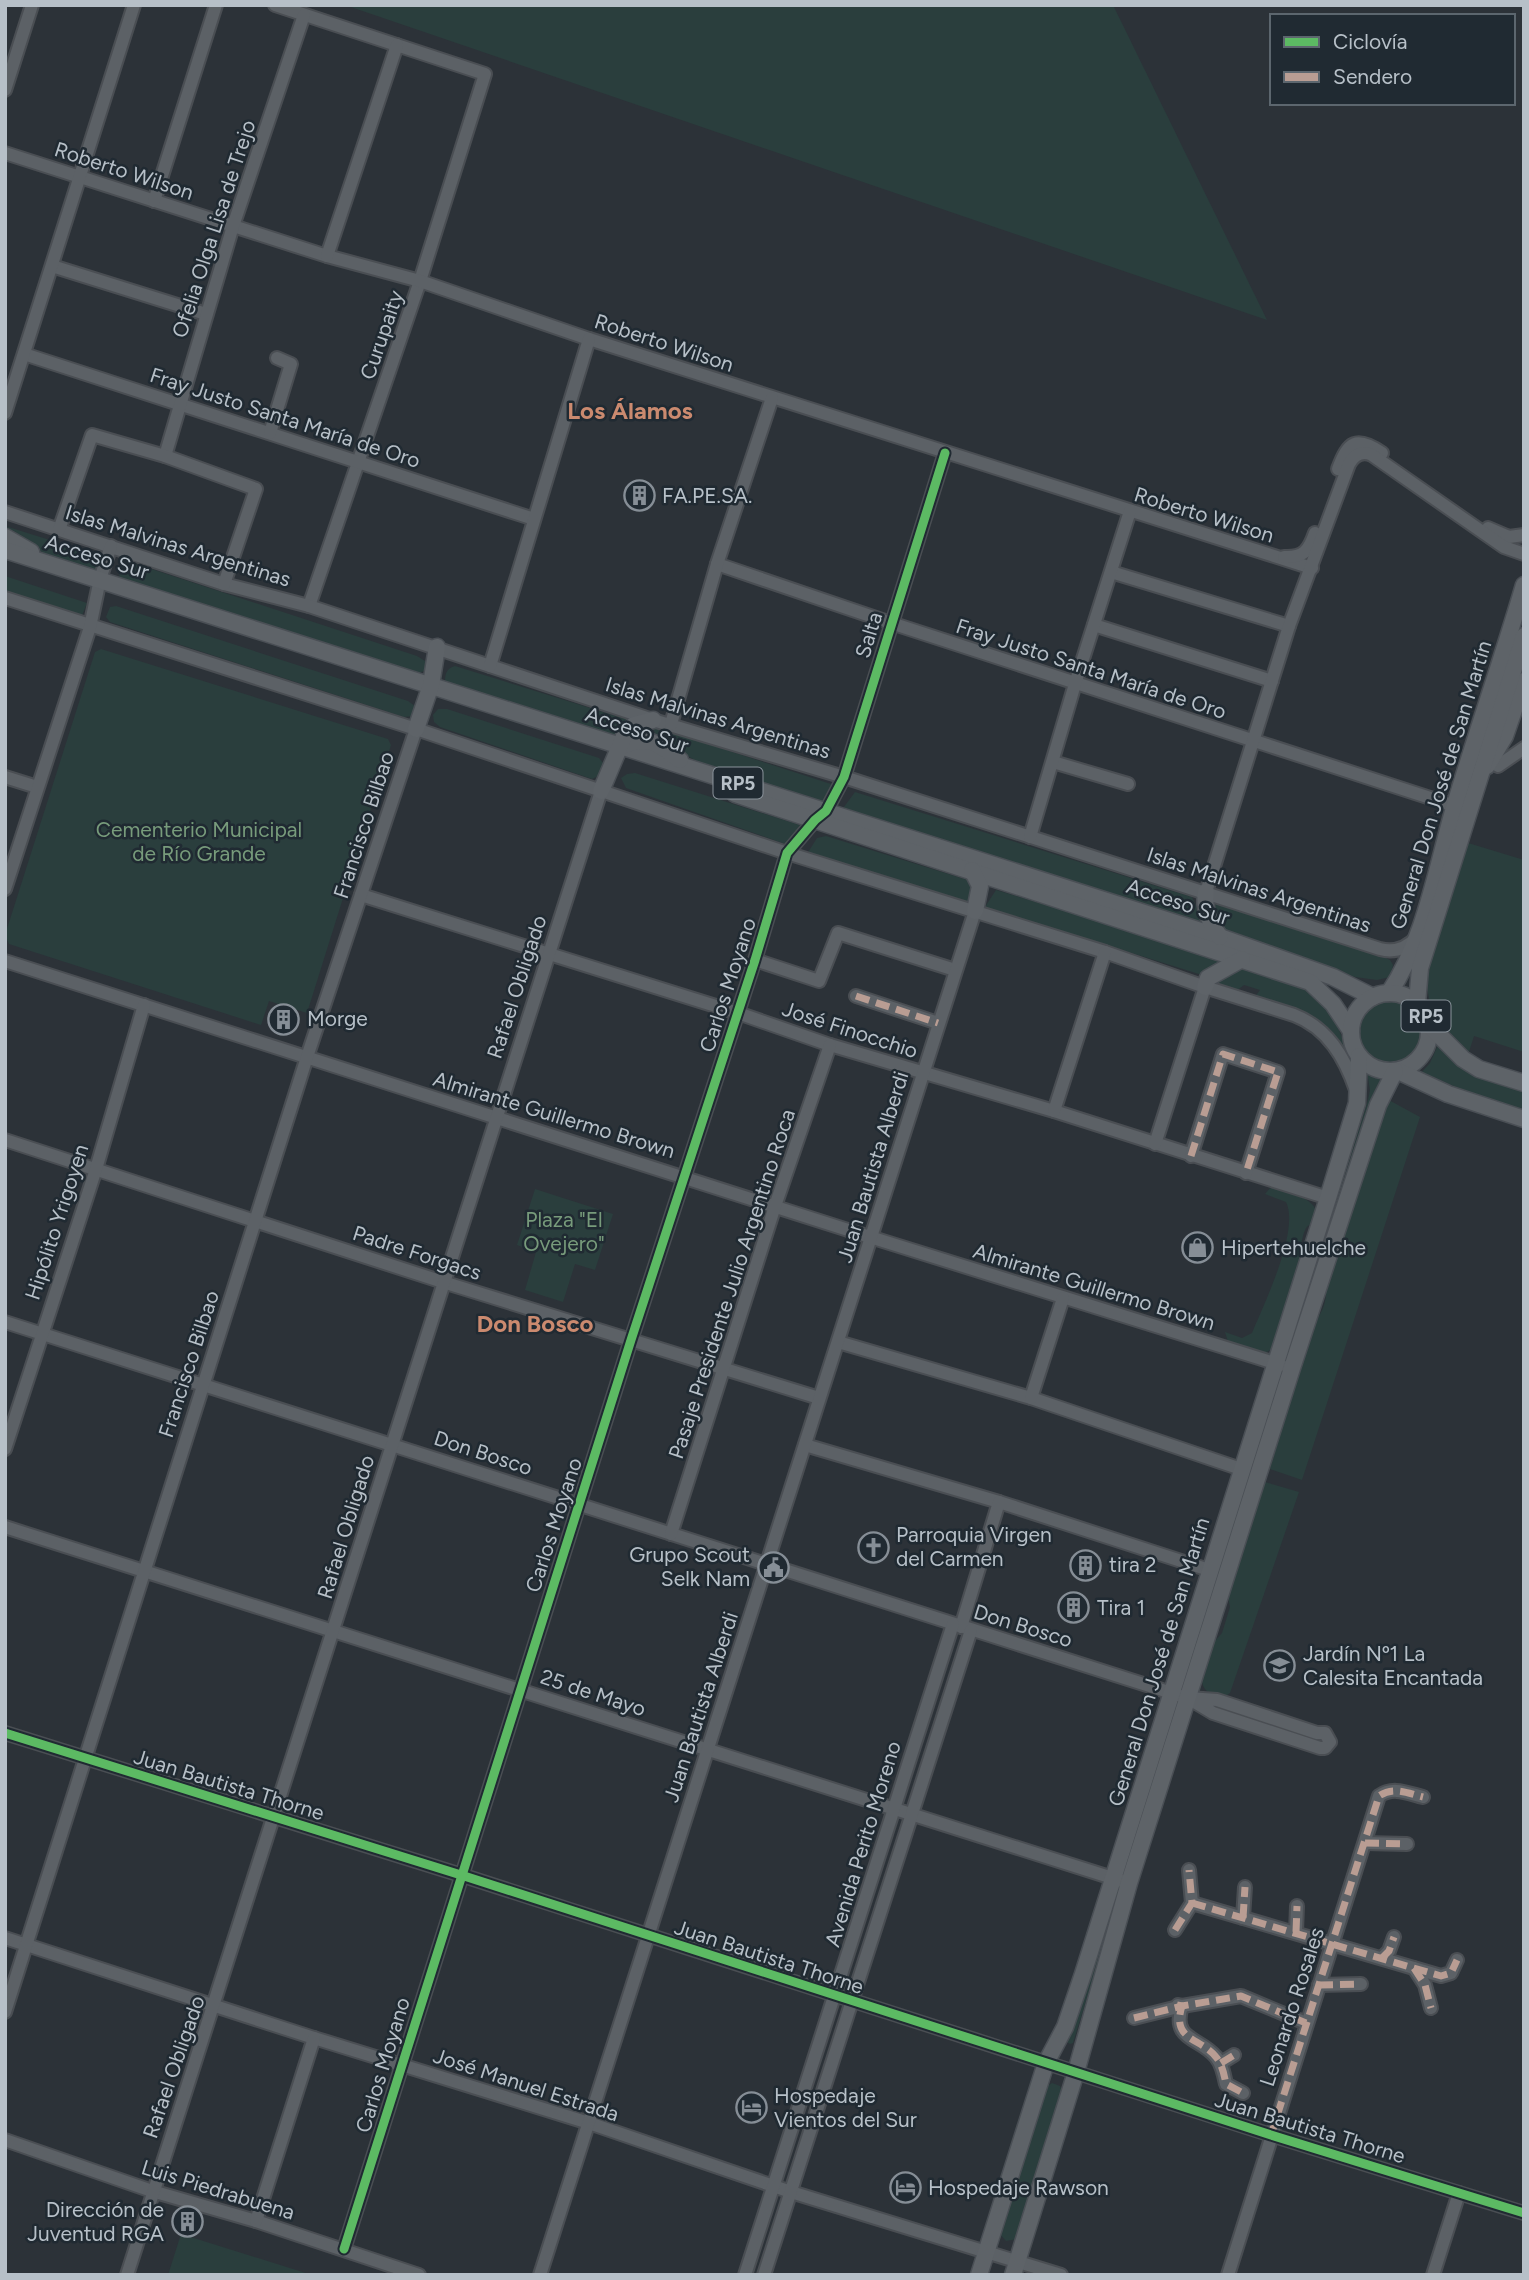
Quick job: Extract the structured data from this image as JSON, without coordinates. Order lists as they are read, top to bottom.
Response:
{
  "streets": {
    "main road": ["Acceso Sur", "RP5", "General Don José de San Martín"],
    "street": [
      "Roberto Wilson",
      "Ofelia Olga Lisa de Trejo",
      "Curupaity",
      "Fray Justo Santa María de Oro",
      "Islas Malvinas Argentinas",
      "Salta",
      "Francisco Bilbao",
      "Carlos Moyano",
      "Rafael Obligado",
      "José Finocchio",
      "Almirante Guillermo Brown",
      "Juan Bautista Alberdi",
      "Hipólito Yrigoyen",
      "Padre Forgacs",
      "Pasaje Presidente Julio Argentino Roca",
      "Don Bosco",
      "25 de Mayo",
      "Juan Bautista Thorne",
      "Avenida Perito Moreno",
      "Leonardo Rosales",
      "José Manuel Estrada",
      "Luis Piedrabuena"
    ]
  },
  "crossings": [
    ["Roberto Wilson", "Ofelia Olga Lisa de Trejo"],
    ["Roberto Wilson", "Curupaity"],
    ["Roberto Wilson", "Salta"],
    ["Ofelia Olga Lisa de Trejo", "Fray Justo Santa María de Oro"],
    ["Curupaity", "Fray Justo Santa María de Oro"],
    ["Curupaity", "Islas Malvinas Argentinas"],
    ["Fray Justo Santa María de Oro", "Salta"],
    ["Fray Justo Santa María de Oro", "General Don José de San Martín"],
    ["Islas Malvinas Argentinas", "Salta"],
    ["Islas Malvinas Argentinas", "General Don José de San Martín"],
    ["Acceso Sur", "Salta"],
    ["Acceso Sur", "RP5"],
    ["Acceso Sur", "General Don José de San Martín"],
    ["Acceso Sur", "Carlos Moyano"],
    ["Salta", "Carlos Moyano"],
    ["RP5", "General Don José de San Martín"],
    ["General Don José de San Martín", "José Finocchio"],
    ["General Don José de San Martín", "Almirante Guillermo Brown"],
    ["General Don José de San Martín", "Don Bosco"],
    ["General Don José de San Martín", "25 de Mayo"],
    ["General Don José de San Martín", "Juan Bautista Thorne"],
    ["General Don José de San Martín", "José Manuel Estrada"],
    ["Francisco Bilbao", "José Finocchio"],
    ["Francisco Bilbao", "Almirante Guillermo Brown"],
    ["Francisco Bilbao", "Padre Forgacs"],
    ["Francisco Bilbao", "Don Bosco"],
    ["Francisco Bilbao", "25 de Mayo"],
    ["Francisco Bilbao", "Juan Bautista Thorne"],
    ["Francisco Bilbao", "José Manuel Estrada"],
    ["Carlos Moyano", "José Finocchio"],
    ["Carlos Moyano", "Almirante Guillermo Brown"],
    ["Carlos Moyano", "Padre Forgacs"],
    ["Carlos Moyano", "Don Bosco"],
    ["Carlos Moyano", "25 de Mayo"],
    ["Carlos Moyano", "Juan Bautista Thorne"],
    ["Carlos Moyano", "José Manuel Estrada"],
    ["Carlos Moyano", "Luis Piedrabuena"],
    ["Rafael Obligado", "José Finocchio"],
    ["Rafael Obligado", "Almirante Guillermo Brown"],
    ["Rafael Obligado", "Padre Forgacs"],
    ["Rafael Obligado", "Don Bosco"],
    ["Rafael Obligado", "25 de Mayo"],
    ["Rafael Obligado", "Juan Bautista Thorne"],
    ["Rafael Obligado", "José Manuel Estrada"],
    ["Rafael Obligado", "Luis Piedrabuena"],
    ["José Finocchio", "Juan Bautista Alberdi"],
    ["José Finocchio", "Pasaje Presidente Julio Argentino Roca"],
    ["Almirante Guillermo Brown", "Juan Bautista Alberdi"],
    ["Almirante Guillermo Brown", "Hipólito Yrigoyen"],
    ["Almirante Guillermo Brown", "Pasaje Presidente Julio Argentino Roca"],
    ["Juan Bautista Alberdi", "Padre Forgacs"],
    ["Juan Bautista Alberdi", "Don Bosco"],
    ["Juan Bautista Alberdi", "25 de Mayo"],
    ["Juan Bautista Alberdi", "Juan Bautista Thorne"],
    ["Juan Bautista Alberdi", "José Manuel Estrada"],
    ["Hipólito Yrigoyen", "Padre Forgacs"],
    ["Hipólito Yrigoyen", "Don Bosco"],
    ["Padre Forgacs", "Pasaje Presidente Julio Argentino Roca"],
    ["Pasaje Presidente Julio Argentino Roca", "Don Bosco"],
    ["Don Bosco", "Avenida Perito Moreno"],
    ["25 de Mayo", "Avenida Perito Moreno"],
    ["Juan Bautista Thorne", "Avenida Perito Moreno"],
    ["Juan Bautista Thorne", "Leonardo Rosales"],
    ["Avenida Perito Moreno", "José Manuel Estrada"]
  ],
  "districts": ["Los Álamos", "Don Bosco"],
  "parks": ["Cementerio Municipal de Río Grande", "Plaza \"El Ovejero\""],
  "places": {
    "building": [
      "FA.PE.SA.",
      "Morge",
      "tira 2",
      "Tira 1",
      "Dirección de Juventud RGA"
    ],
    "shop": ["Hipertehuelche"],
    "church": ["Parroquia Virgen del Carmen"],
    "public building": ["Grupo Scout Selk Nam"],
    "school or university": ["Jardín Nº1 La Calesita Encantada"],
    "hotel": ["Hospedaje Vientos del Sur", "Hospedaje Rawson"]
  },
  "legend": ["Ciclovía", "Sendero"]
}
